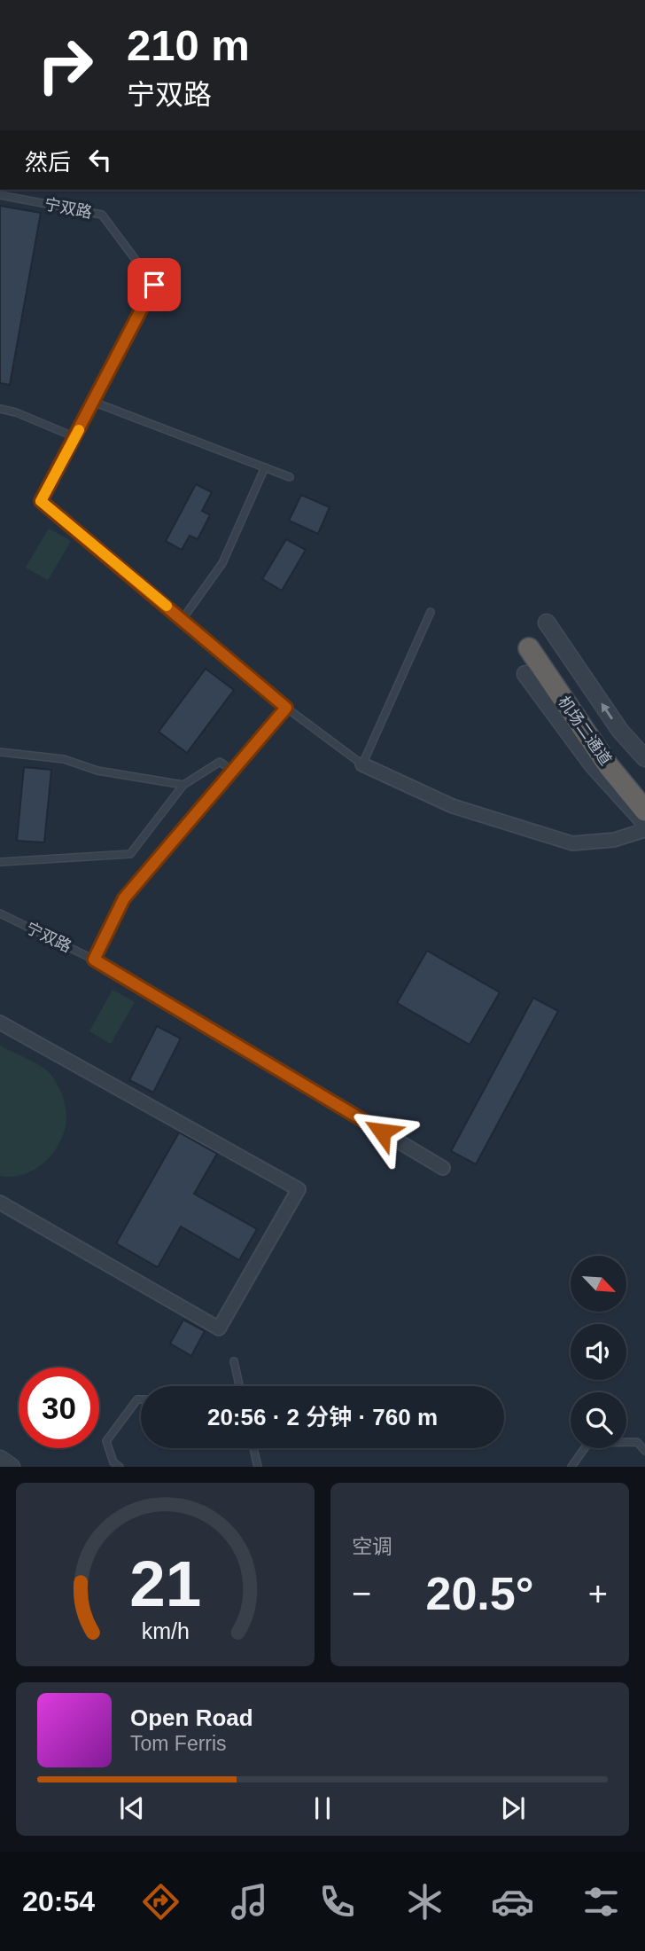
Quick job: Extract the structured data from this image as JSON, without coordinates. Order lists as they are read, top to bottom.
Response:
{
  "streets": {
    "highway": ["机场二通道"],
    "lane": ["宁双路"]
  },
  "north": "bottom right",
  "page": {
    "turn": ["210 m", "宁双路"],
    "then": "然后",
    "limit": "30",
    "trip": "20:56 · 2 分钟 · 760 m",
    "tile": "空调",
    "heat": ["−", "20.5°", "+"],
    "song": ["Open Road", "Tom Ferris"],
    "tabs": "20:54",
    "gauge": ["21", "km/h"]
  }
}
